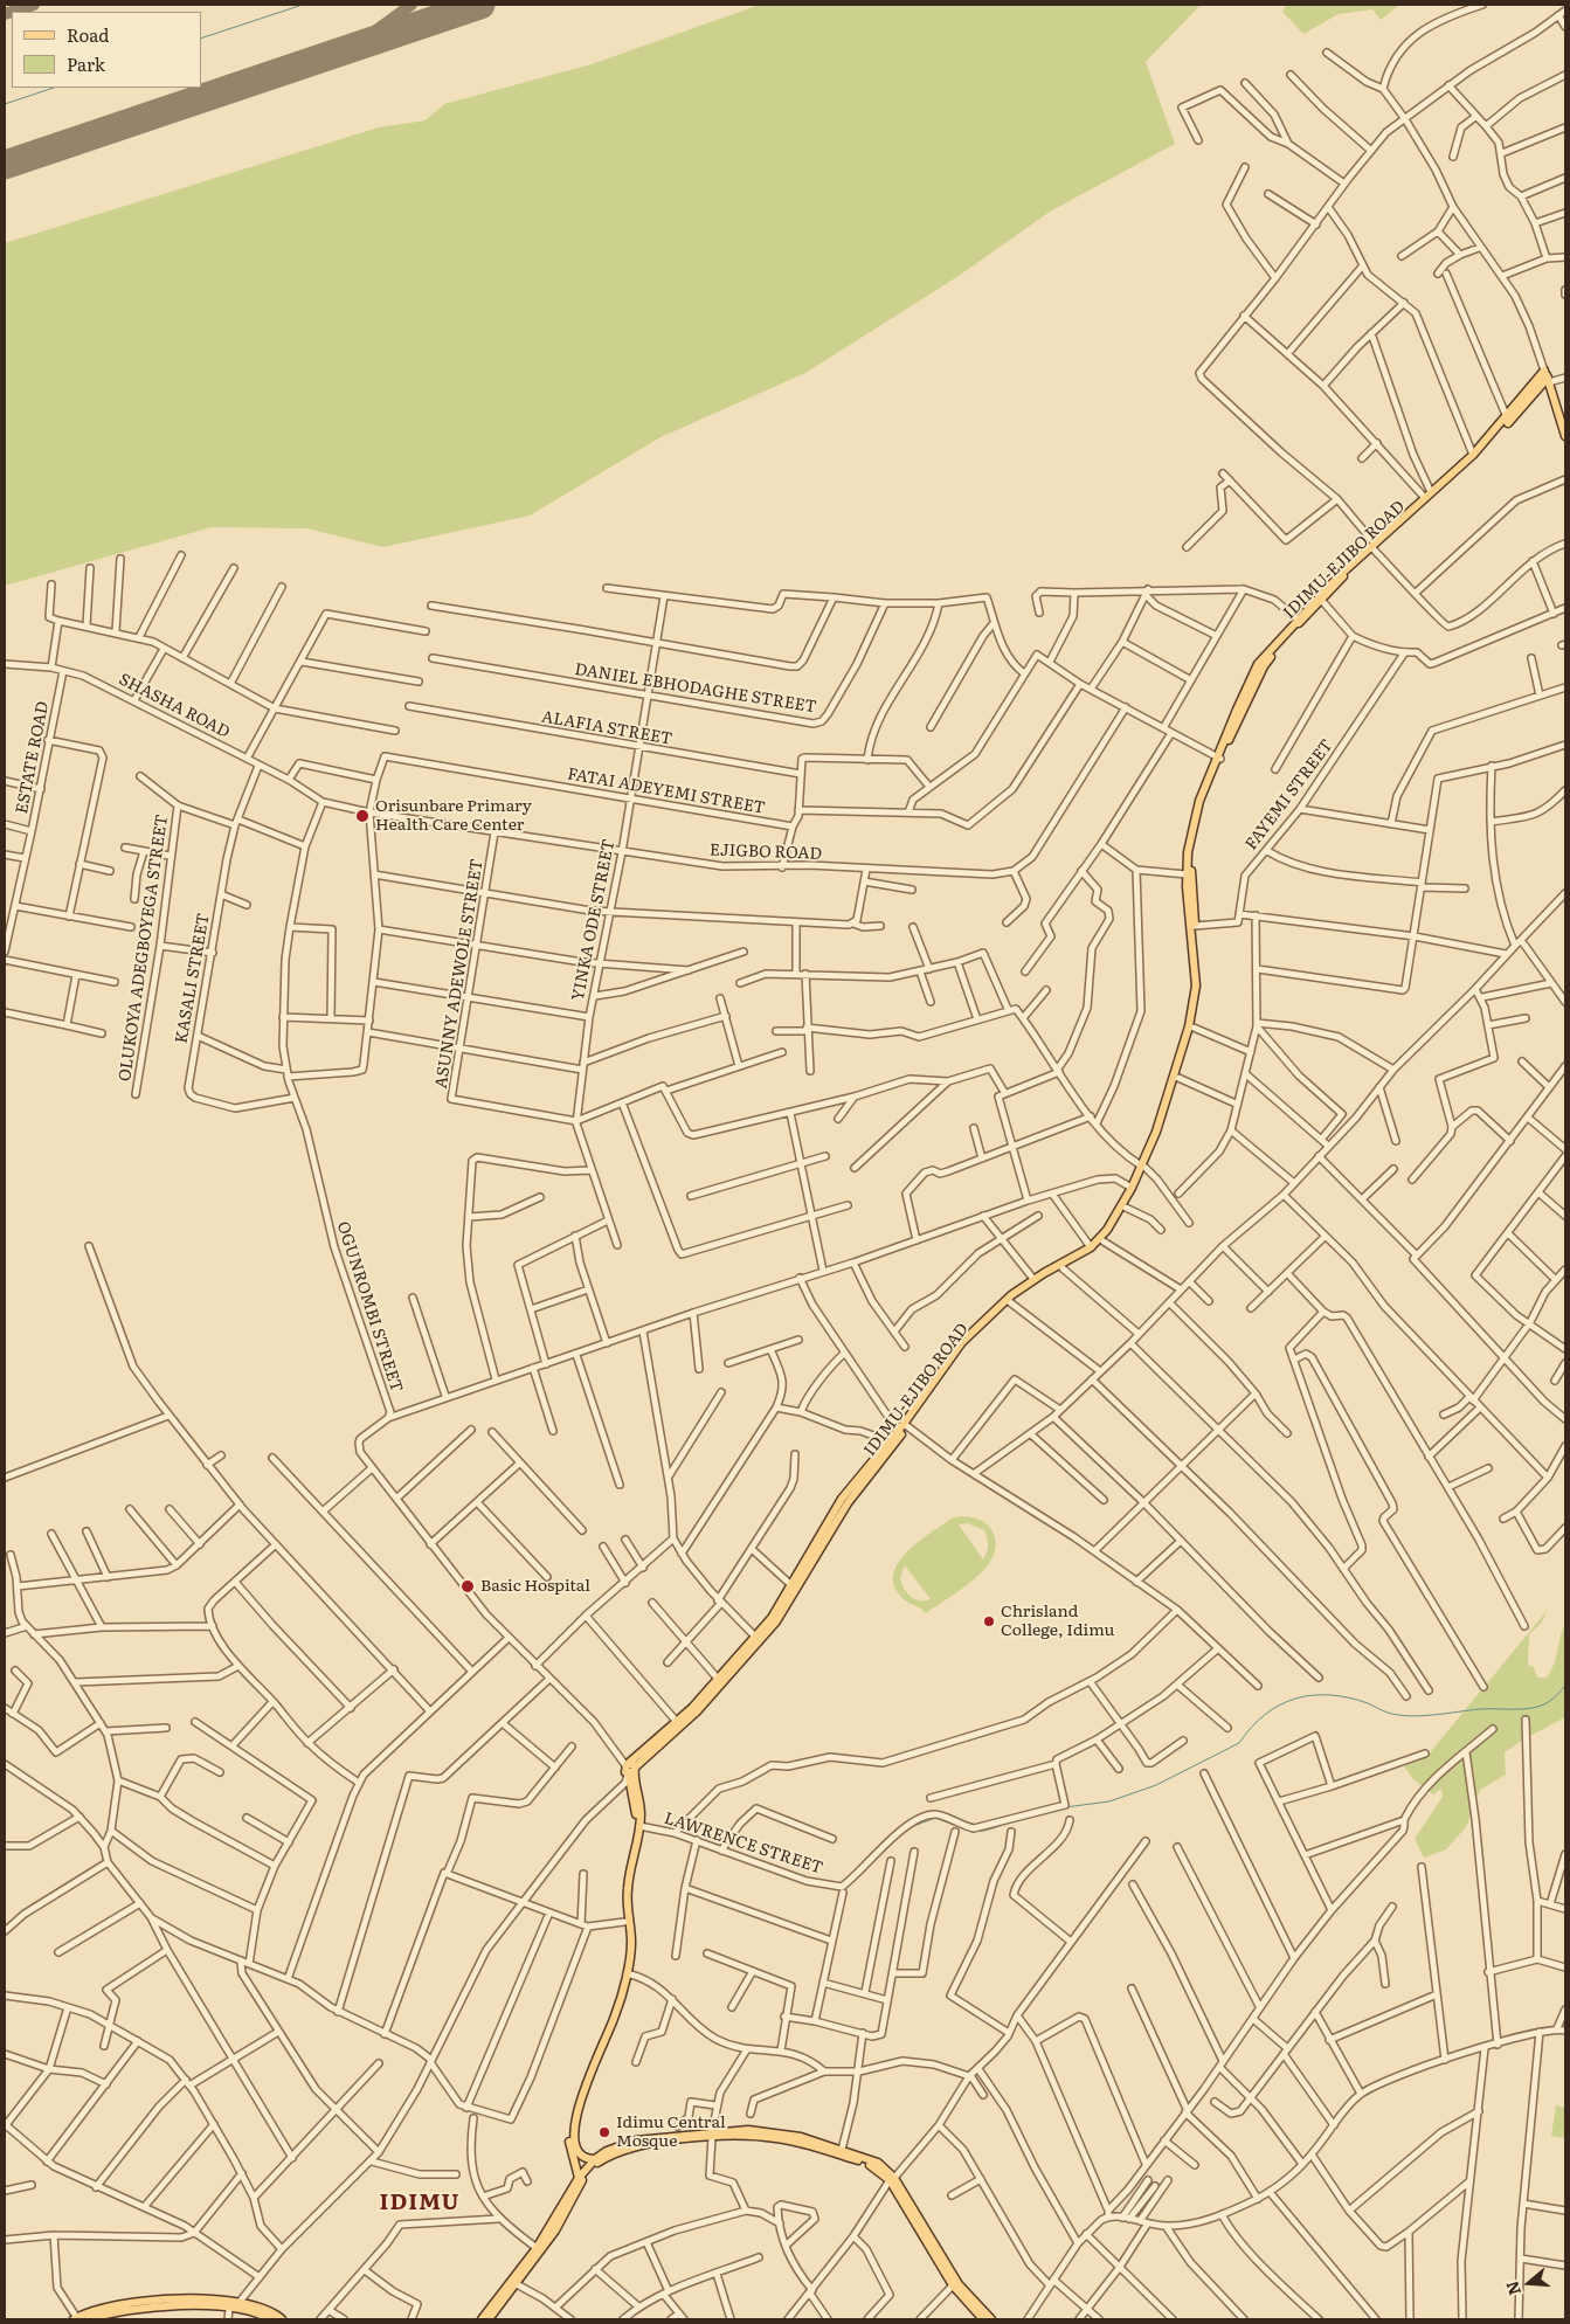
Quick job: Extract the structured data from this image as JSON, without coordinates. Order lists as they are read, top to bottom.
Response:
{
  "streets": {
    "main road": ["IDIMU-EJIBO ROAD"],
    "street": [
      "DANIEL EBHODAGHE STREET",
      "SHASHA ROAD",
      "ALAFIA STREET",
      "ESTATE ROAD",
      "FATAI ADEYEMI STREET",
      "FAYEMI STREET",
      "EJIGBO ROAD",
      "YINKA ODE STREET",
      "OLUKOYA ADEGBOYEGA STREET",
      "ASUNNY ADEWOLE STREET",
      "KASALI STREET",
      "OGUNROMBI STREET",
      "LAWRENCE STREET"
    ]
  },
  "crossings": [
    ["IDIMU-EJIBO ROAD", "OGUNROMBI STREET"],
    ["DANIEL EBHODAGHE STREET", "YINKA ODE STREET"],
    ["SHASHA ROAD", "ESTATE ROAD"],
    ["SHASHA ROAD", "EJIGBO ROAD"],
    ["SHASHA ROAD", "KASALI STREET"],
    ["SHASHA ROAD", "OGUNROMBI STREET"],
    ["ALAFIA STREET", "YINKA ODE STREET"],
    ["FATAI ADEYEMI STREET", "EJIGBO ROAD"],
    ["FATAI ADEYEMI STREET", "YINKA ODE STREET"],
    ["FATAI ADEYEMI STREET", "OGUNROMBI STREET"],
    ["EJIGBO ROAD", "YINKA ODE STREET"],
    ["EJIGBO ROAD", "ASUNNY ADEWOLE STREET"],
    ["EJIGBO ROAD", "OGUNROMBI STREET"],
    ["YINKA ODE STREET", "ASUNNY ADEWOLE STREET"],
    ["KASALI STREET", "OGUNROMBI STREET"]
  ],
  "districts": ["IDIMU"],
  "places": [
    "Orisunbare Primary Health Care Center",
    "Basic Hospital",
    "Chrisland College, Idimu",
    "Idimu Central Mosque"
  ],
  "legend": ["Road", "Park"],
  "north": "left"
}
